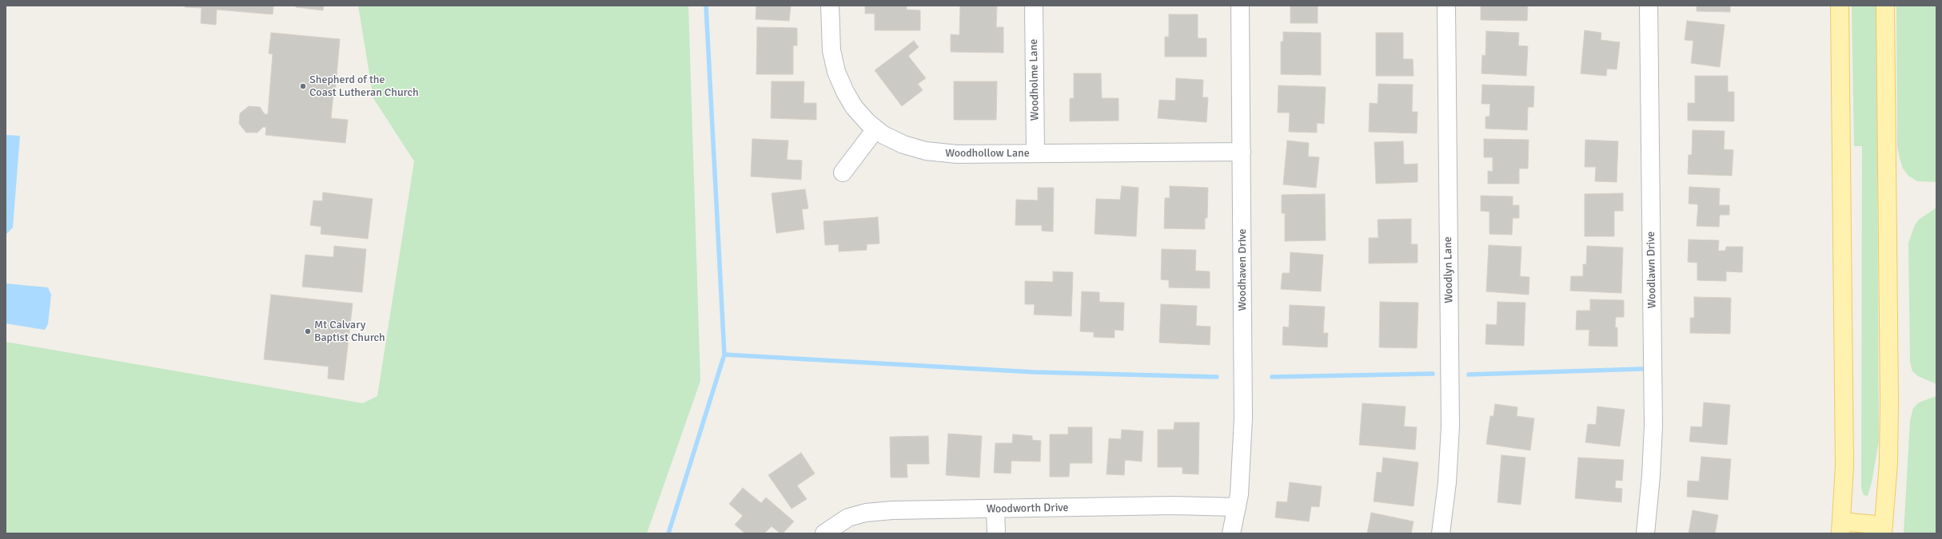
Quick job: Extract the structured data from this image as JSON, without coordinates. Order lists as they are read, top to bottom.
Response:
{
  "streets": {
    "street": [
      "Woodholme Lane",
      "Woodhollow Lane",
      "Woodhaven Drive",
      "Woodlyn Lane",
      "Woodlawn Drive",
      "Woodworth Drive"
    ]
  },
  "crossings": [
    ["Woodholme Lane", "Woodhollow Lane"],
    ["Woodhollow Lane", "Woodhaven Drive"],
    ["Woodhaven Drive", "Woodworth Drive"]
  ],
  "places": ["Shepherd of the Coast Lutheran Church", "Mt Calvary Baptist Church"]
}
